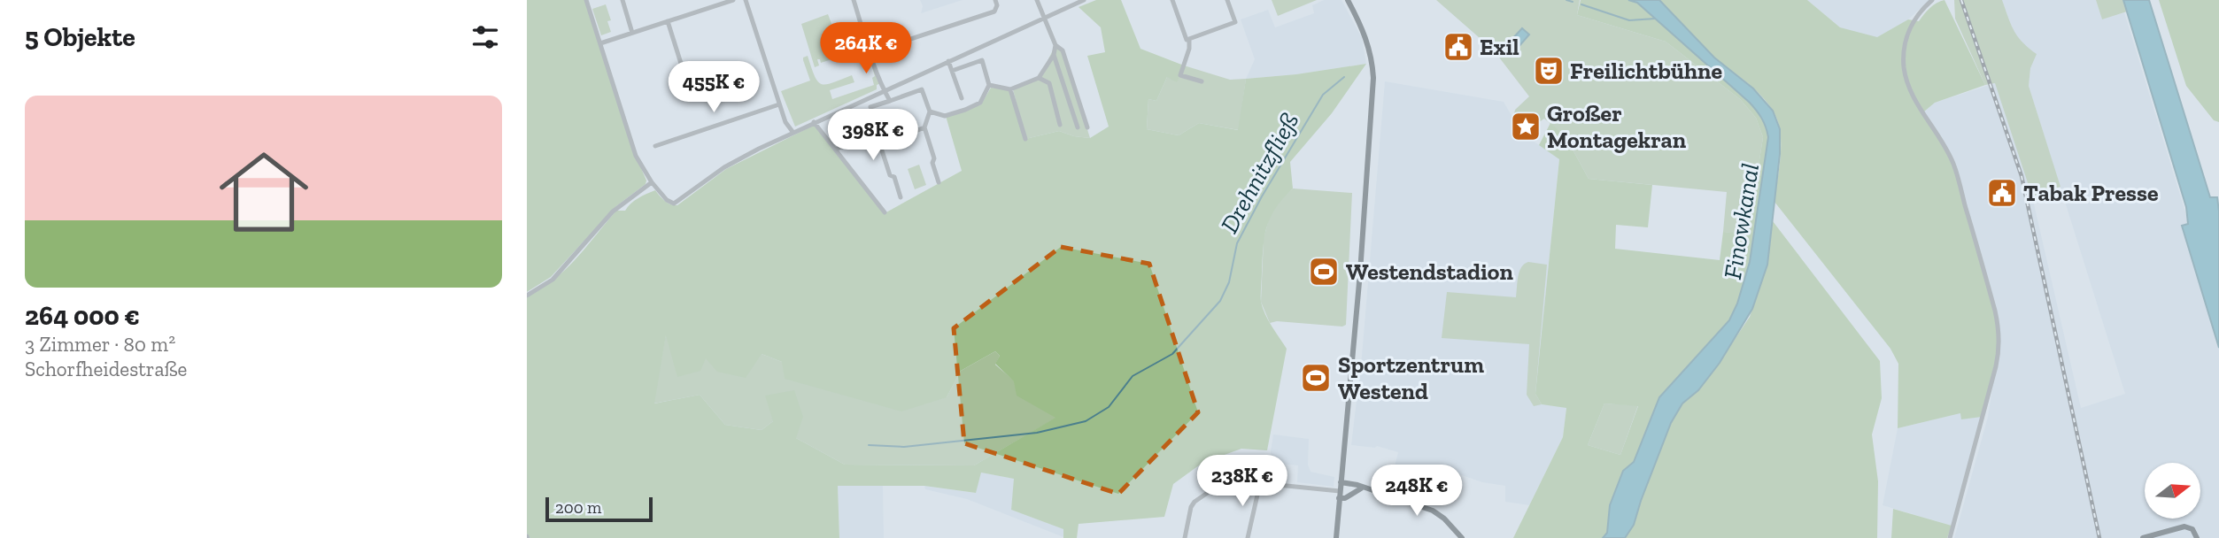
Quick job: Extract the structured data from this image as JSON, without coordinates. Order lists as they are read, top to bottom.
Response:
{
  "water": ["Drehnitzfließ", "Finowkanal"],
  "places": {
    "public building": ["Exil", "Tabak Presse"],
    "theatre": ["Freilichtbühne"],
    "place": ["Großer Montagekran"],
    "sports": ["Westendstadion", "Sportzentrum Westend"]
  },
  "scale_bar": "200 m",
  "north": "right",
  "page": {
    "heading": "5 Objekte",
    "price": [
      "264K €",
      "455K €",
      "398K €",
      "238K €",
      "248K €"
    ],
    "list": [
      {
        "name": "264 000 €",
        "note": "3 Zimmer · 80 m² · Schorfheidestraße"
      }
    ],
    "scale": "200 m"
  }
}
